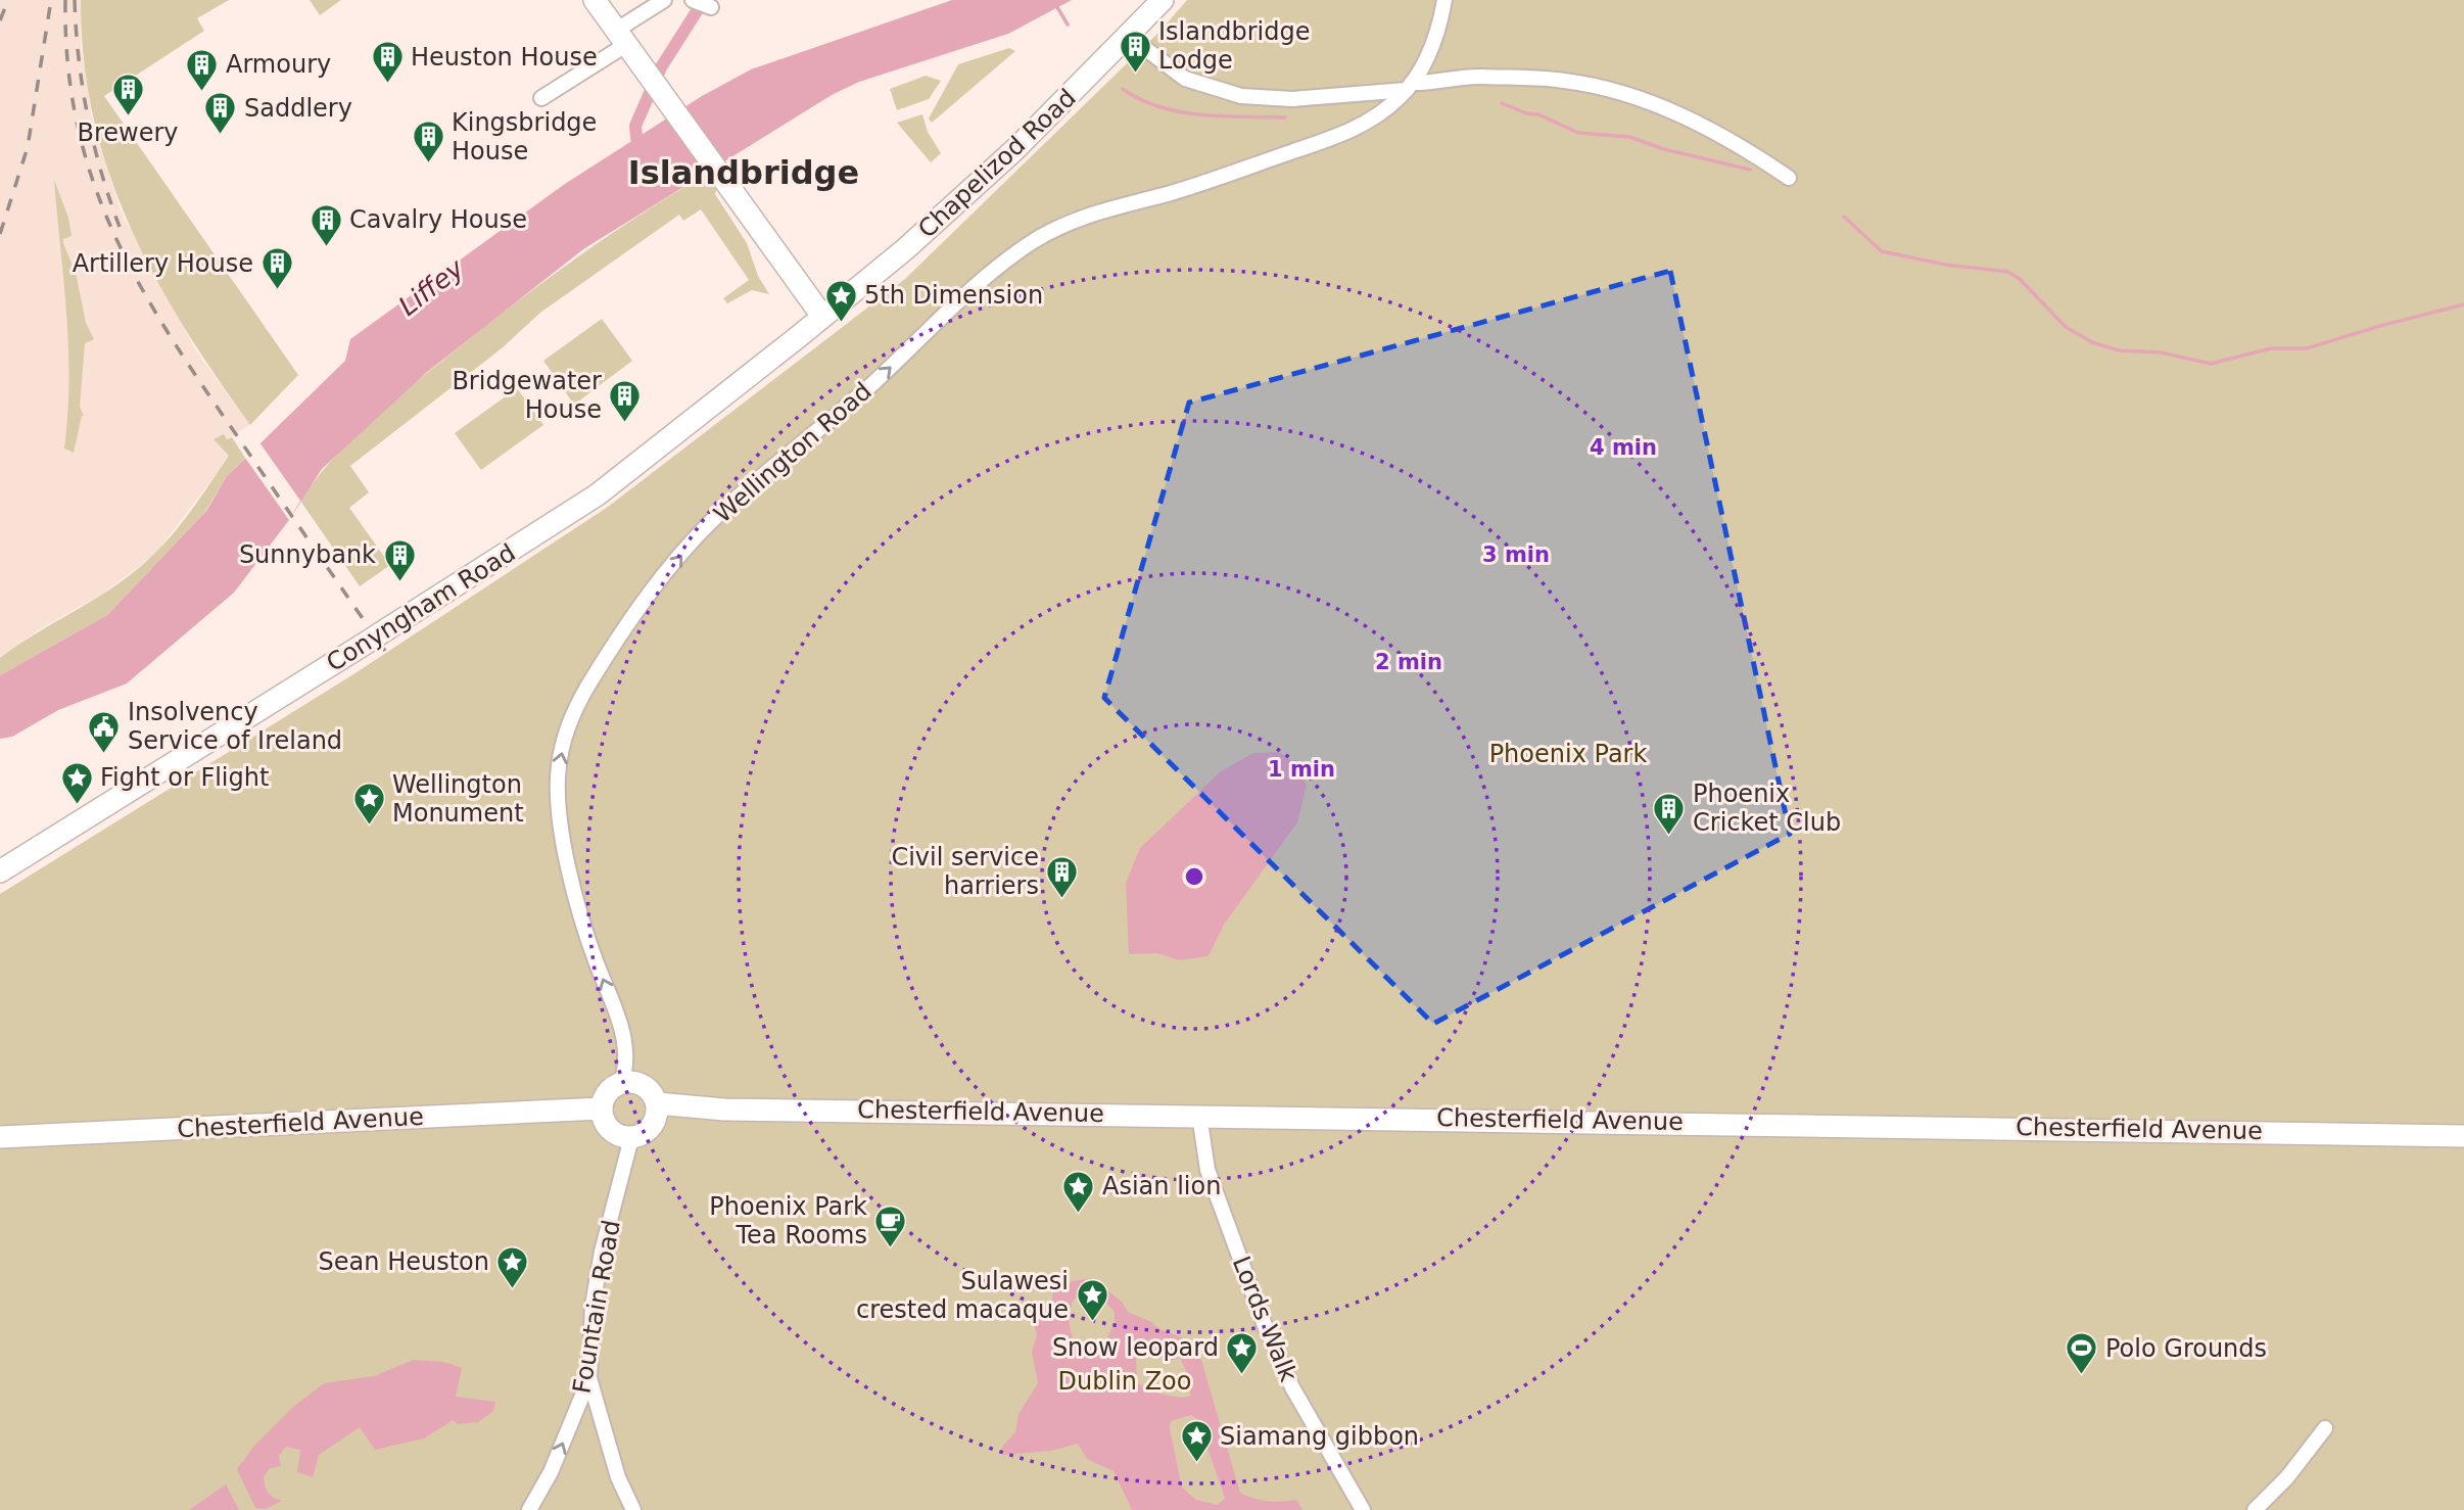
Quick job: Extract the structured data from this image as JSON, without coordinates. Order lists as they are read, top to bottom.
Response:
{
  "streets": {
    "street": [
      "Chapelizod Road",
      "Wellington Road",
      "Conyngham Road",
      "Chesterfield Avenue",
      "Fountain Road",
      "Lords Walk"
    ]
  },
  "crossings": [
    ["Chapelizod Road", "Conyngham Road"],
    ["Wellington Road", "Chesterfield Avenue"],
    ["Wellington Road", "Fountain Road"],
    ["Chesterfield Avenue", "Fountain Road"],
    ["Chesterfield Avenue", "Lords Walk"]
  ],
  "one_way": ["Wellington Road"],
  "districts": ["Islandbridge"],
  "water": ["Liffey"],
  "parks": ["Phoenix Park", "Dublin Zoo"],
  "places": {
    "building": [
      "Islandbridge Lodge",
      "Heuston House",
      "Armoury",
      "Brewery",
      "Saddlery",
      "Kingsbridge House",
      "Cavalry House",
      "Artillery House",
      "Bridgewater House",
      "Sunnybank",
      "Phoenix Cricket Club",
      "Civil service harriers"
    ],
    "place": [
      "5th Dimension",
      "Fight or Flight",
      "Wellington Monument",
      "Asian lion",
      "Sean Heuston",
      "Sulawesi crested macaque",
      "Snow leopard",
      "Siamang gibbon"
    ],
    "public building": ["Insolvency Service of Ireland"],
    "cafe": ["Phoenix Park Tea Rooms"],
    "sports": ["Polo Grounds"]
  },
  "rings": [
    "4 min",
    "3 min",
    "2 min",
    "1 min"
  ]
}
